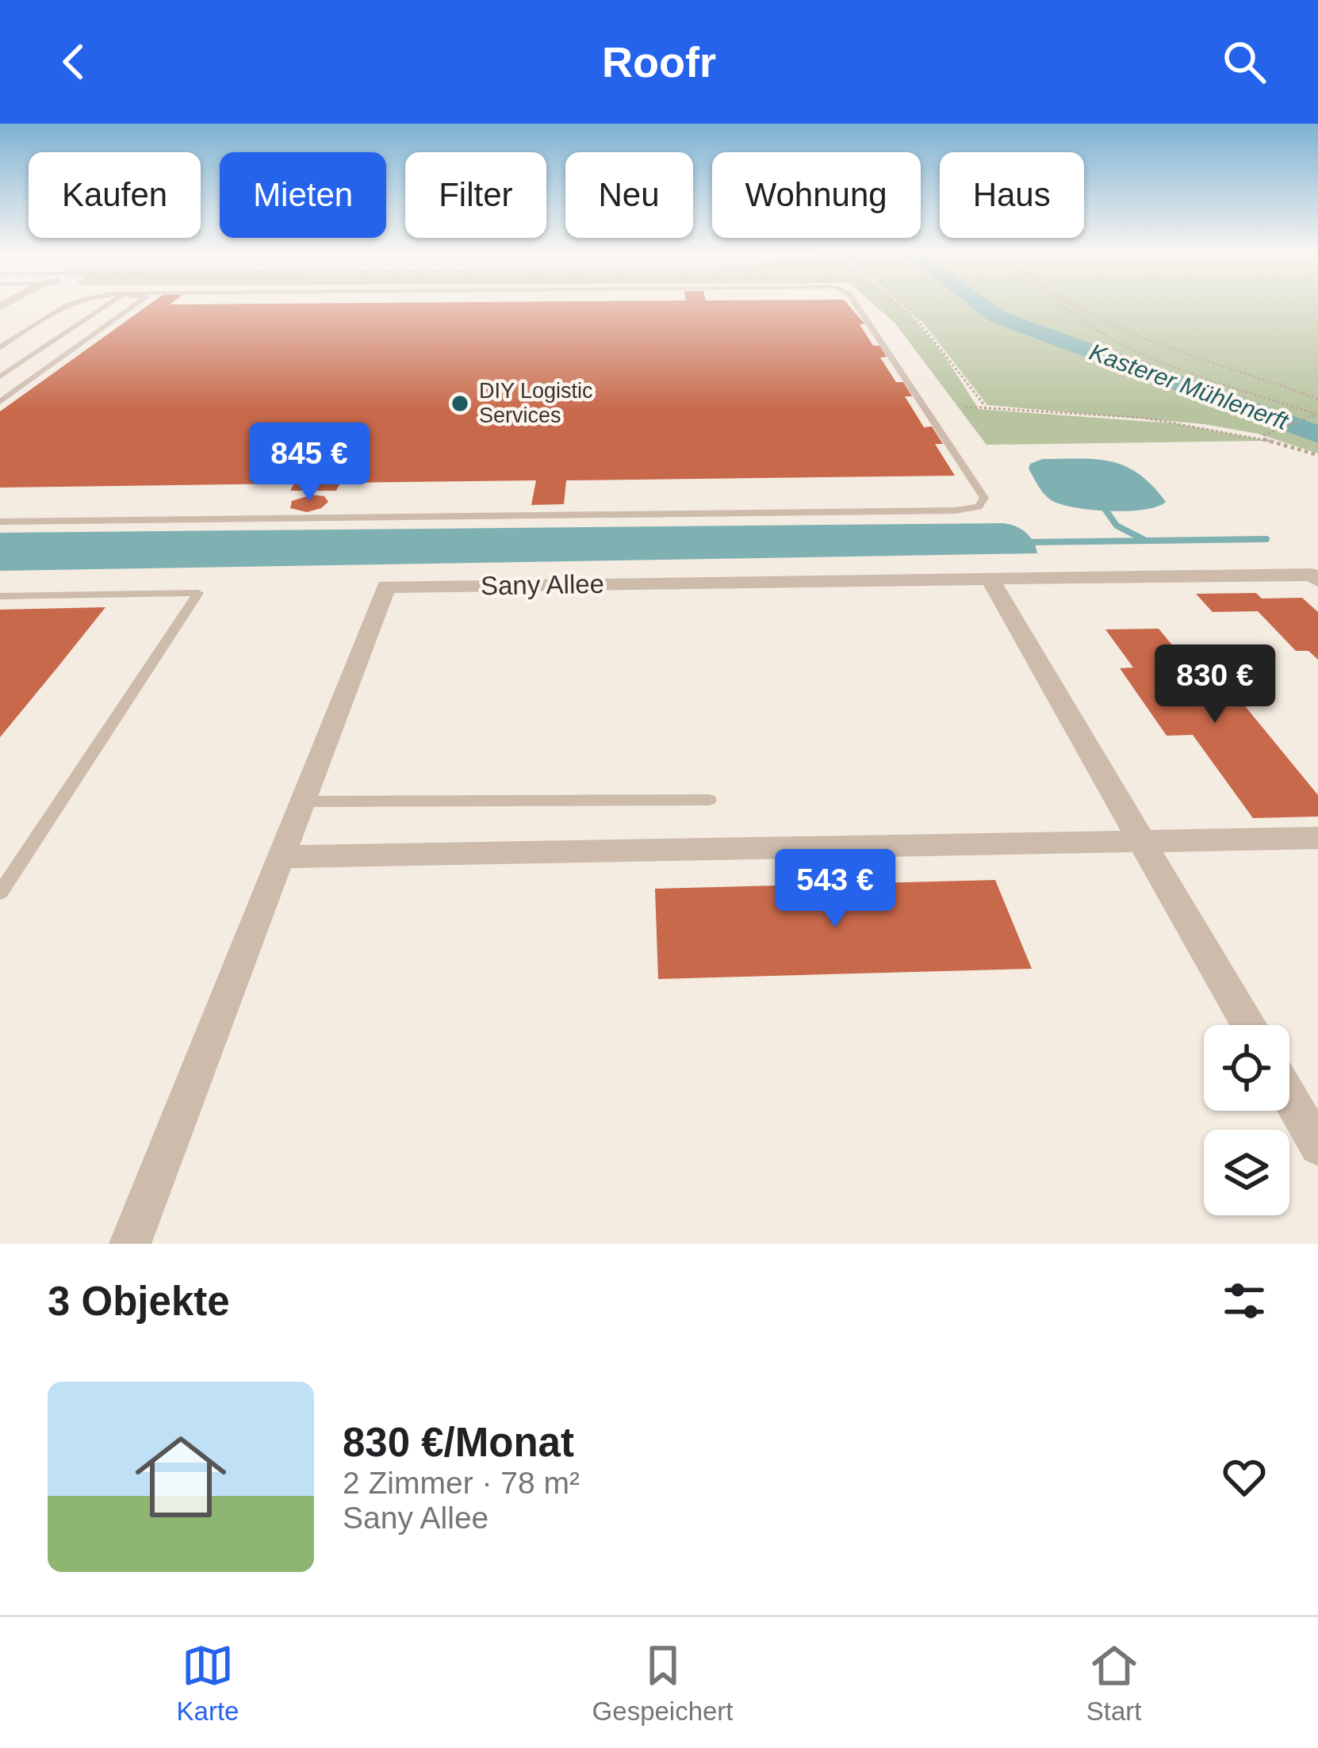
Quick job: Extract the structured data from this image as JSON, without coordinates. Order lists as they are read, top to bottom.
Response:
{
  "streets": {
    "street": ["Sany Allee"]
  },
  "water": ["Kasterer Mühlenerft"],
  "places": ["DIY Logistic Services"],
  "page": {
    "header": "Roofr",
    "chip": [
      "Kaufen",
      "Mieten",
      "Filter",
      "Neu",
      "Wohnung",
      "Haus"
    ],
    "price": ["845 €", "830 €", "543 €"],
    "heading": "3 Objekte",
    "list": [
      {
        "name": "830 €/Monat",
        "note": "2 Zimmer · 78 m² · Sany Allee"
      }
    ],
    "tabs": ["Karte", "Gespeichert", "Start"]
  }
}
